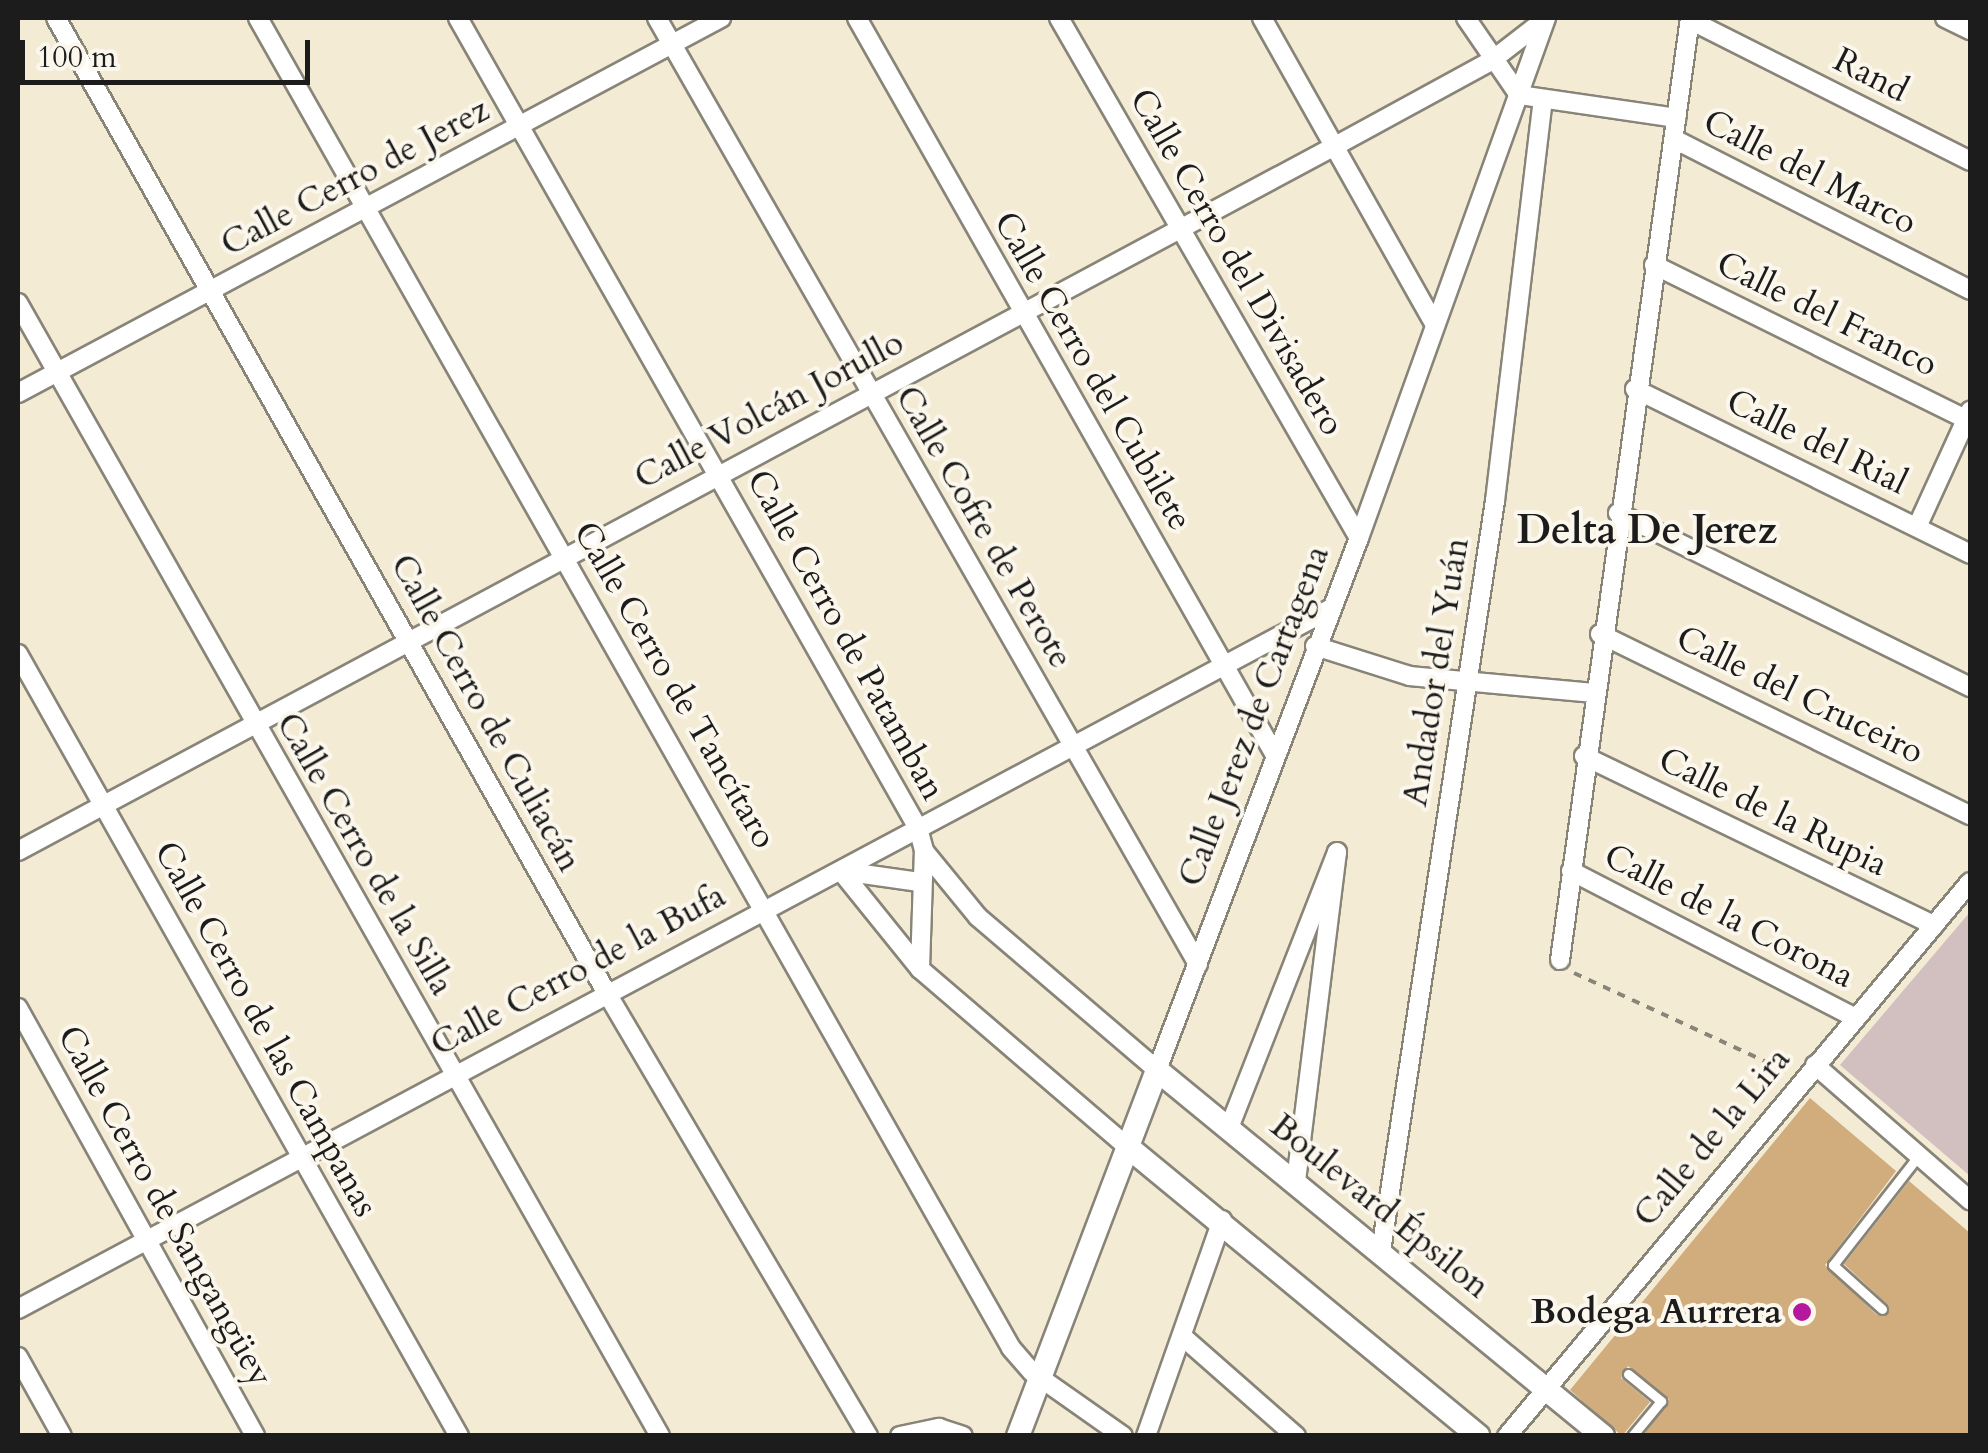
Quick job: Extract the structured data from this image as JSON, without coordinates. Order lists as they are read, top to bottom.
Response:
{
  "streets": {
    "street": [
      "Rand",
      "Calle del Marco",
      "Calle Cerro de Jerez",
      "Calle Cerro del Divisadero",
      "Calle del Franco",
      "Calle Cerro del Cubilete",
      "Calle Volcán Jorullo",
      "Calle del Rial",
      "Calle Cofre de Perote",
      "Calle Cerro de Patamban",
      "Andador del Yuán",
      "Calle Cerro de Tancítaro",
      "Calle del Cruceiro",
      "Calle Cerro de Culiacán",
      "Calle Jerez de Cartagena",
      "Calle de la Rupia",
      "Calle Cerro de la Silla",
      "Calle de la Corona",
      "Calle Cerro de la Bufa",
      "Calle Cerro de las Campanas",
      "Calle de la Lira",
      "Calle Cerro de Sangangüey",
      "Boulevard Épsilon"
    ]
  },
  "crossings": [
    ["Calle Cerro de Jerez", "Calle Cofre de Perote"],
    ["Calle Cerro de Jerez", "Calle Cerro de Patamban"],
    ["Calle Cerro de Jerez", "Calle Cerro de Tancítaro"],
    ["Calle Cerro de Jerez", "Calle Cerro de Culiacán"],
    ["Calle Cerro de Jerez", "Calle Cerro de la Silla"],
    ["Calle Cerro del Divisadero", "Calle Volcán Jorullo"],
    ["Calle Cerro del Divisadero", "Calle Jerez de Cartagena"],
    ["Calle Cerro del Cubilete", "Calle Volcán Jorullo"],
    ["Calle Cerro del Cubilete", "Calle Jerez de Cartagena"],
    ["Calle Cerro del Cubilete", "Calle Cerro de la Bufa"],
    ["Calle Volcán Jorullo", "Calle Cofre de Perote"],
    ["Calle Volcán Jorullo", "Calle Cerro de Patamban"],
    ["Calle Volcán Jorullo", "Calle Cerro de Tancítaro"],
    ["Calle Volcán Jorullo", "Calle Cerro de Culiacán"],
    ["Calle Volcán Jorullo", "Calle Jerez de Cartagena"],
    ["Calle Volcán Jorullo", "Calle Cerro de la Silla"],
    ["Calle Volcán Jorullo", "Calle Cerro de las Campanas"],
    ["Calle Cofre de Perote", "Calle Jerez de Cartagena"],
    ["Calle Cofre de Perote", "Calle Cerro de la Bufa"],
    ["Calle Cerro de Patamban", "Calle Jerez de Cartagena"],
    ["Calle Cerro de Patamban", "Calle Cerro de la Bufa"],
    ["Calle Cerro de Patamban", "Boulevard Épsilon"],
    ["Andador del Yuán", "Boulevard Épsilon"],
    ["Calle Cerro de Tancítaro", "Calle Jerez de Cartagena"],
    ["Calle Cerro de Tancítaro", "Calle Cerro de la Bufa"],
    ["Calle Cerro de Culiacán", "Calle Cerro de la Bufa"],
    ["Calle Jerez de Cartagena", "Calle Cerro de la Bufa"],
    ["Calle Jerez de Cartagena", "Boulevard Épsilon"],
    ["Calle de la Rupia", "Calle de la Lira"],
    ["Calle Cerro de la Silla", "Calle Cerro de la Bufa"],
    ["Calle de la Corona", "Calle de la Lira"],
    ["Calle Cerro de la Bufa", "Calle Cerro de las Campanas"],
    ["Calle Cerro de la Bufa", "Calle Cerro de Sangangüey"],
    ["Calle de la Lira", "Boulevard Épsilon"]
  ],
  "districts": ["Delta De Jerez"],
  "places": ["Bodega Aurrera"],
  "scale_bar": "100 m"
}
